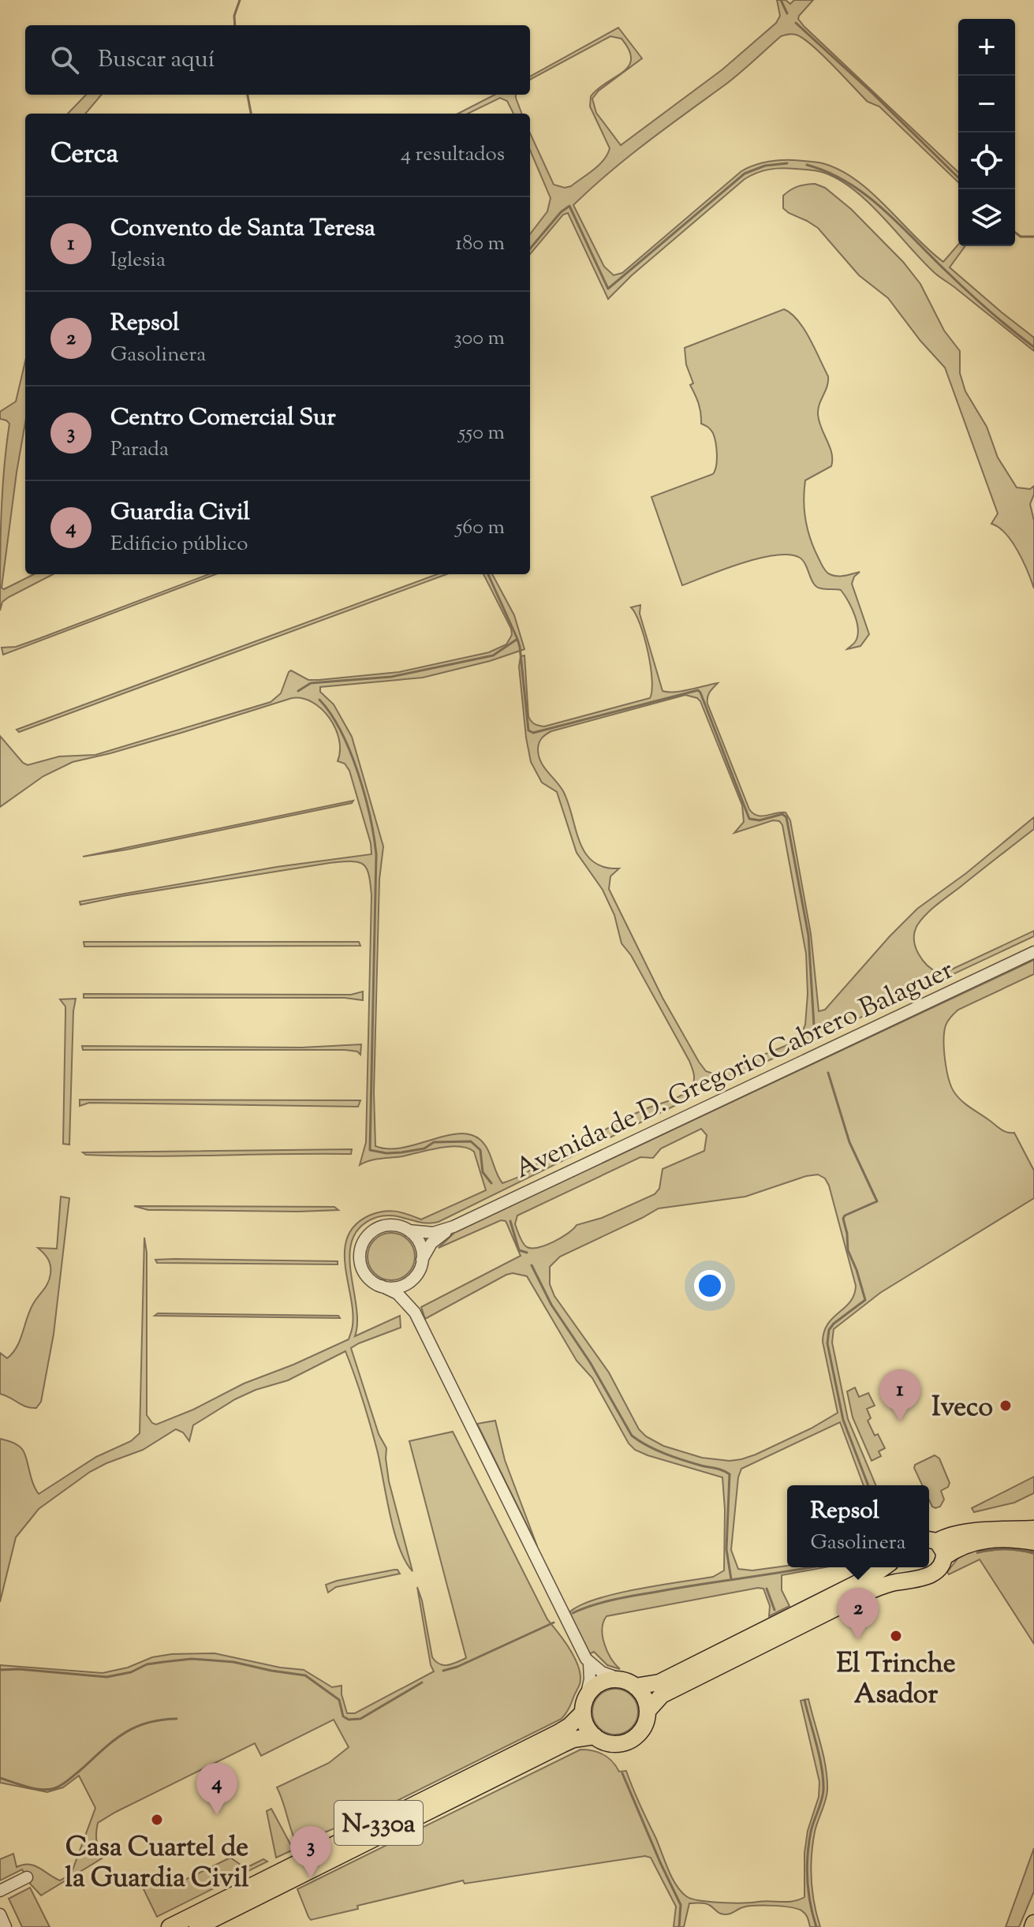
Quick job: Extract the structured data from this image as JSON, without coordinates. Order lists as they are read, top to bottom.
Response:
{
  "streets": {
    "highway": ["N-330a"],
    "street": ["Avenida de D. Gregorio Cabrero Balaguer"]
  },
  "places": ["Iveco", "El Trinche Asador", "Casa Cuartel de la Guardia Civil"],
  "page": {
    "map_buttons": ["+", "−"],
    "search": "Buscar aquí",
    "heading": ["Cerca", "4 resultados"],
    "list": [
      {
        "mark": "1",
        "name": "Convento de Santa Teresa",
        "note": "Iglesia",
        "value": "180 m"
      },
      {
        "mark": "2",
        "name": "Repsol",
        "note": "Gasolinera",
        "value": "300 m"
      },
      {
        "mark": "3",
        "name": "Centro Comercial Sur",
        "note": "Parada",
        "value": "550 m"
      },
      {
        "mark": "4",
        "name": "Guardia Civil",
        "note": "Edificio público",
        "value": "560 m"
      }
    ],
    "pins": [
      "1",
      "2",
      "4",
      "3"
    ],
    "popup": ["Repsol", "Gasolinera"]
  }
}
